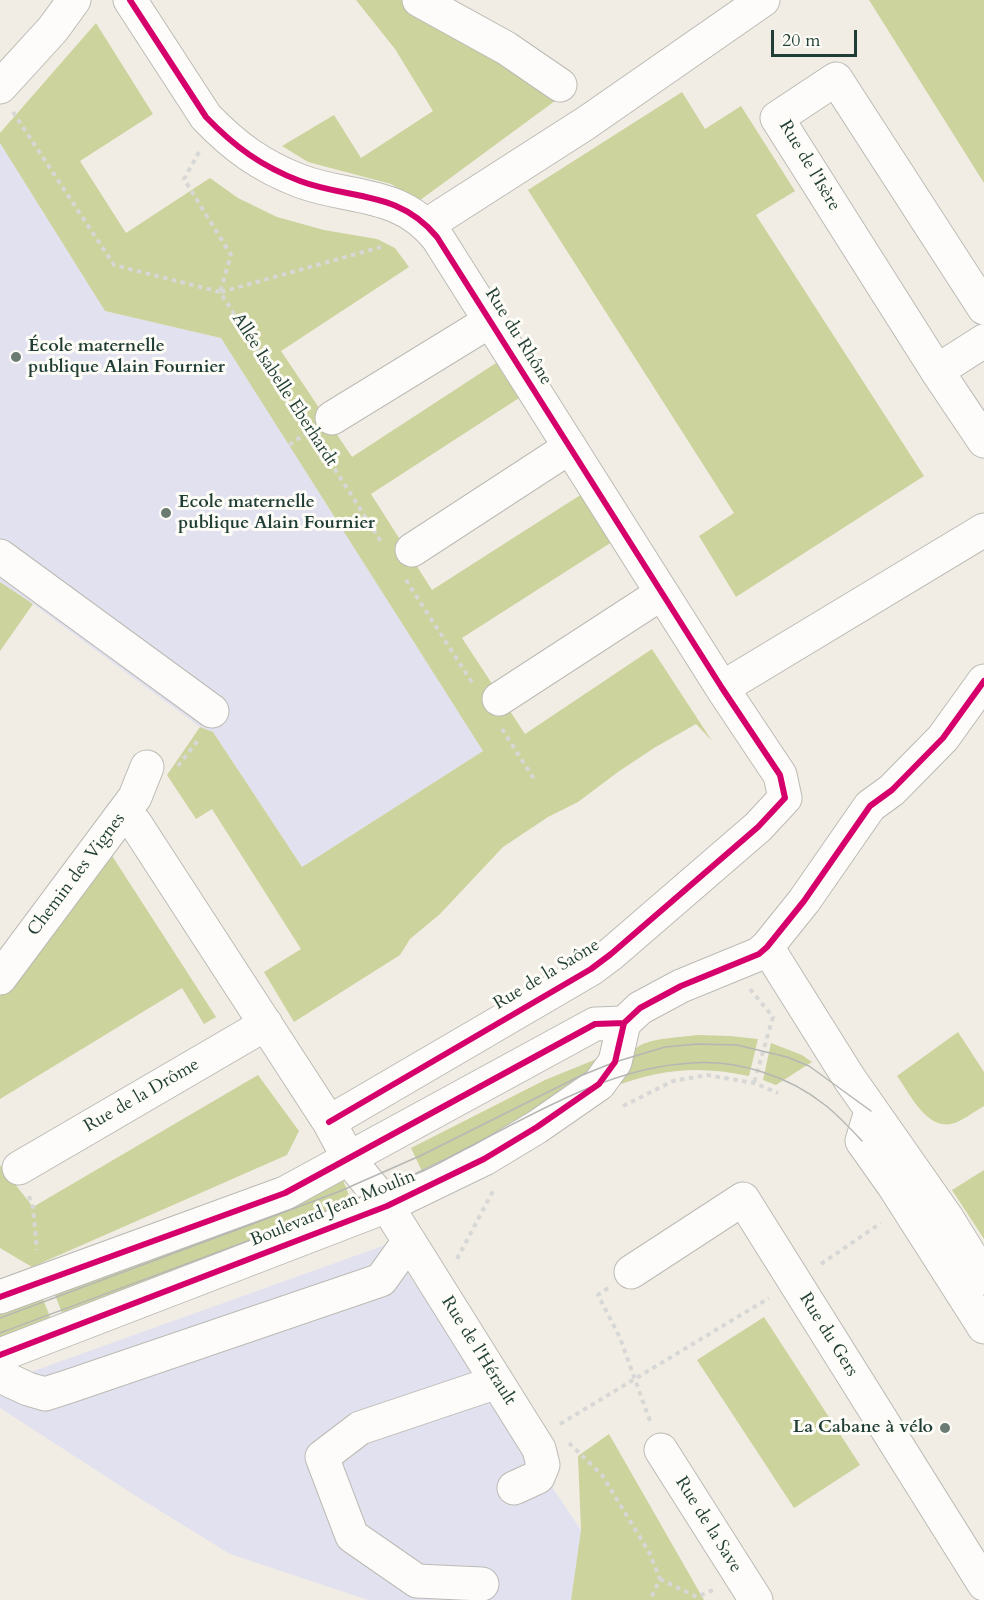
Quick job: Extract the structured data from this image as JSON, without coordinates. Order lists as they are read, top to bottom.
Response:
{
  "streets": {
    "street": [
      "Rue de l'Isère",
      "Rue du Rhône",
      "Chemin des Vignes",
      "Rue de la Saône",
      "Rue de la Drôme",
      "Boulevard Jean Moulin",
      "Rue du Gers",
      "Rue de l'Hérault",
      "Rue de la Save"
    ],
    "path": ["Allée Isabelle Eberhardt"]
  },
  "crossings": [
    ["Rue du Rhône", "Rue de la Saône"],
    ["Boulevard Jean Moulin", "Rue de l'Hérault"]
  ],
  "places": ["École maternelle publique Alain Fournier", "Ecole maternelle publique Alain Fournier", "La Cabane à vélo"],
  "scale_bar": "20 m"
}
